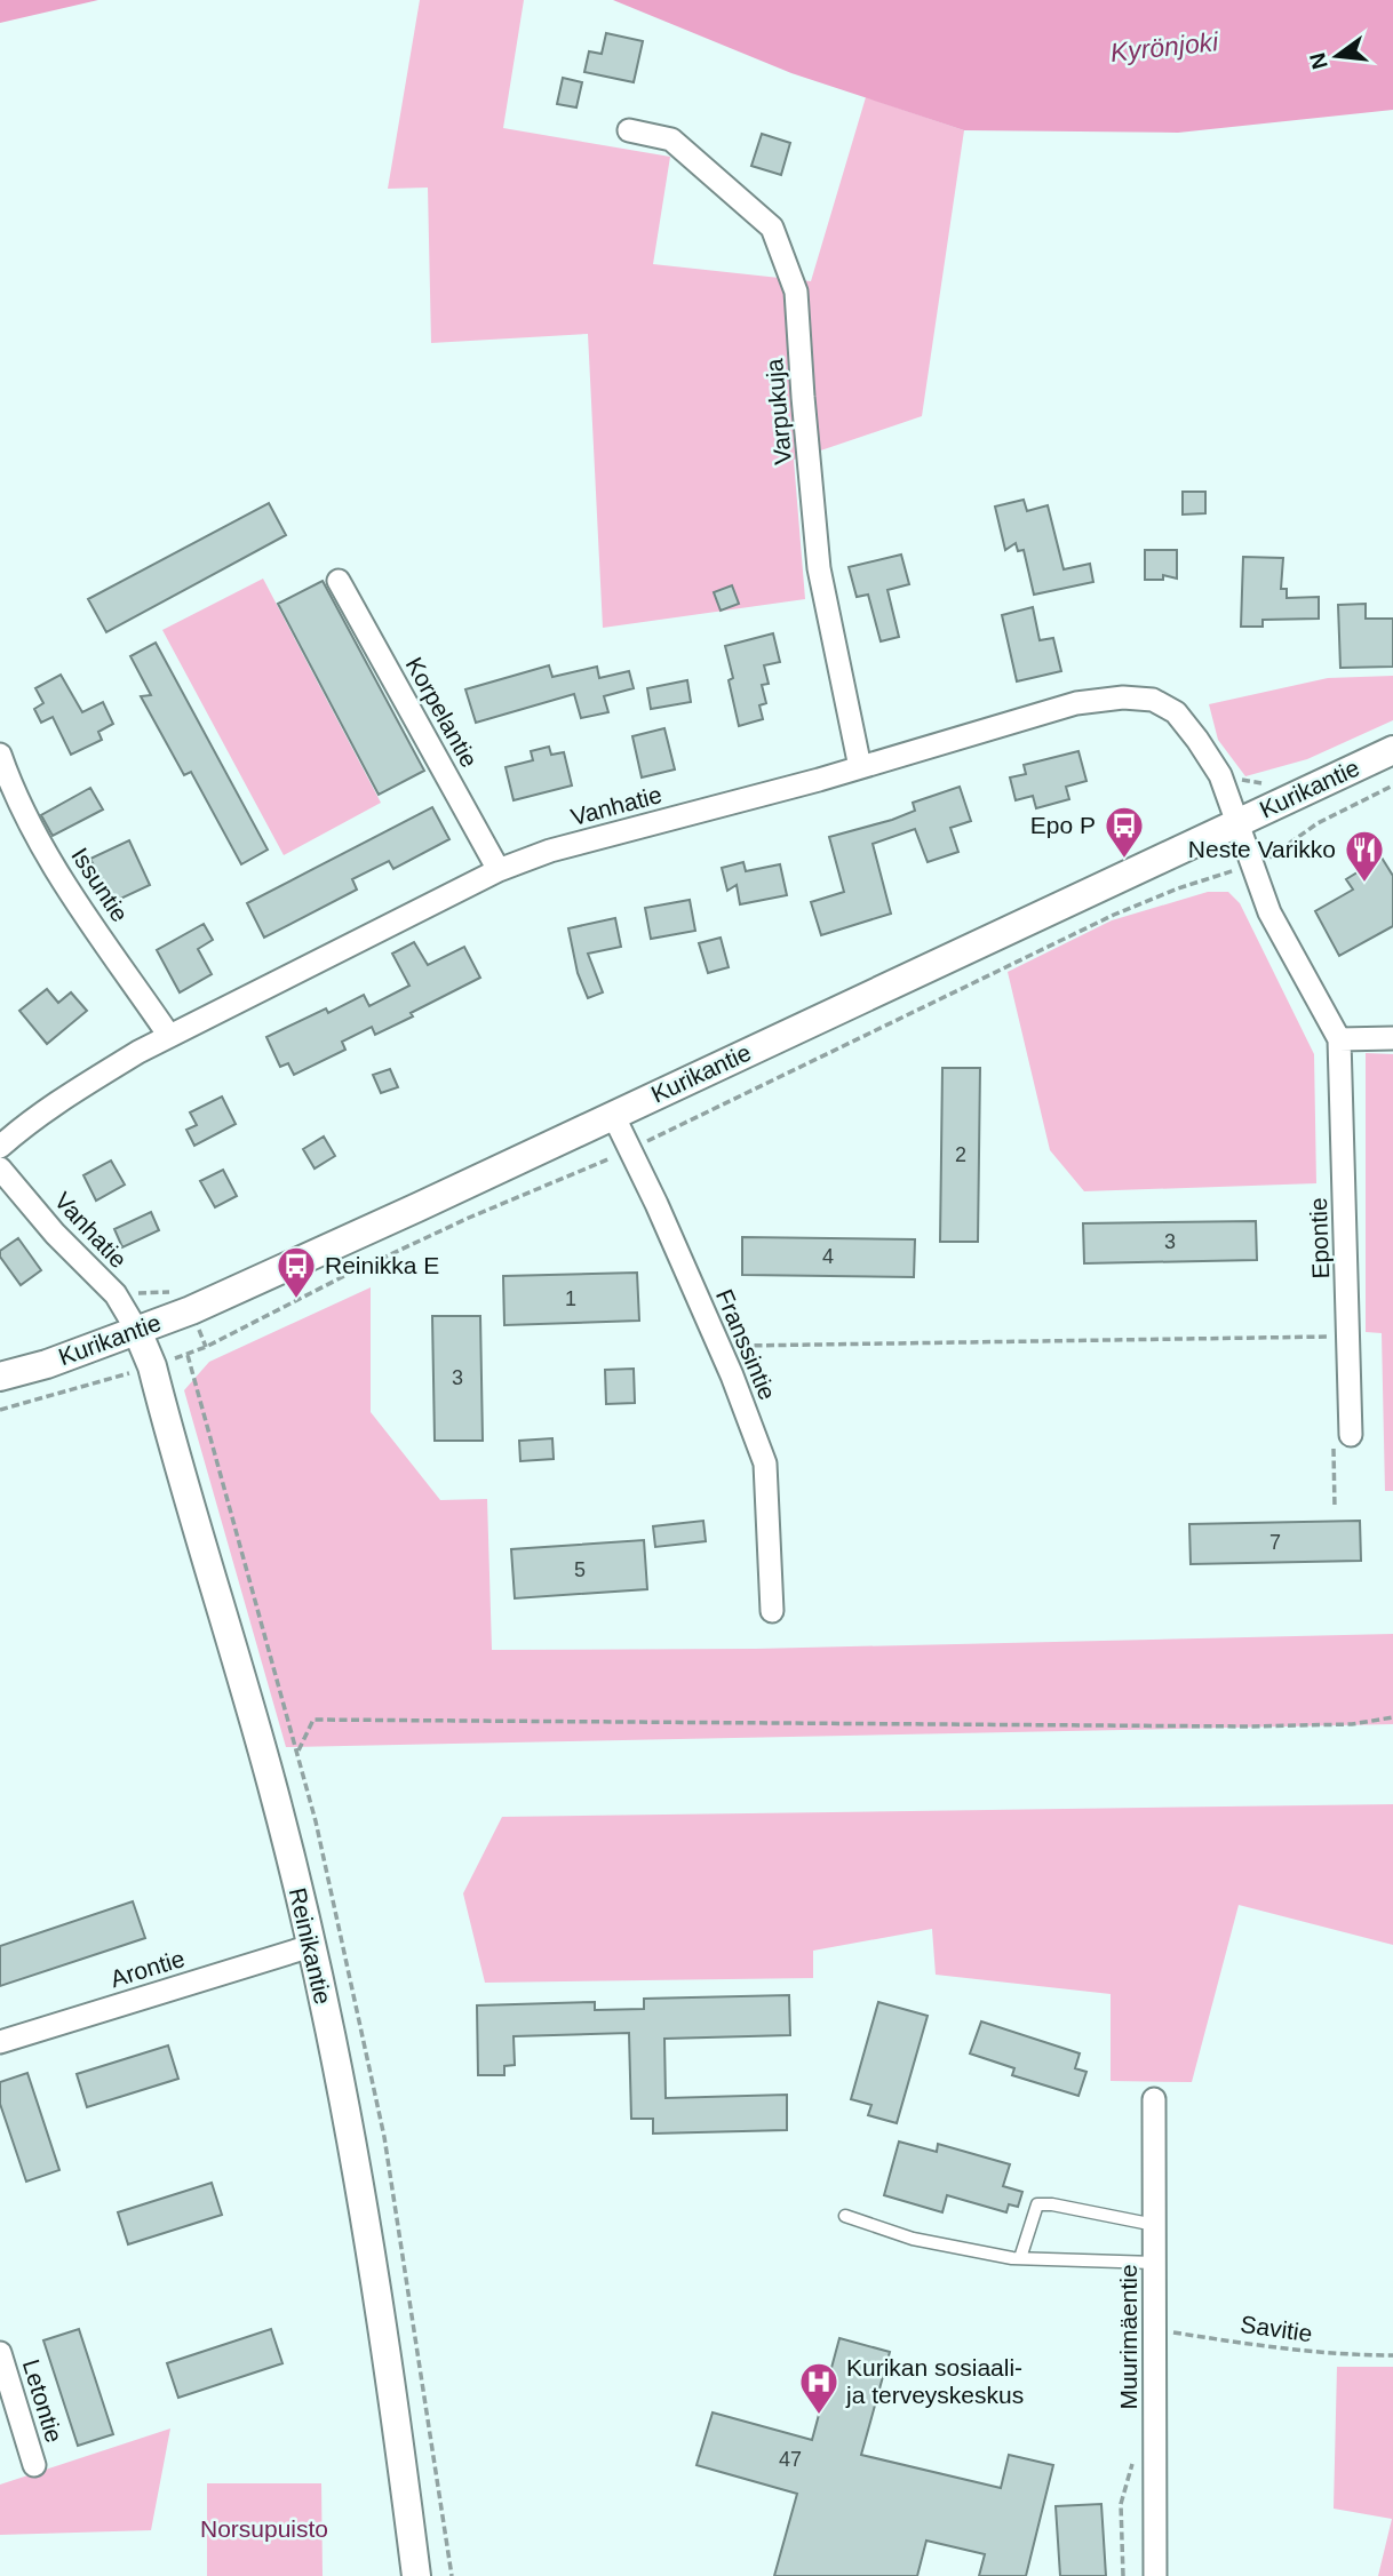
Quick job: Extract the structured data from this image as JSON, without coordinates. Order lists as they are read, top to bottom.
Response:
{
  "streets": {
    "street": [
      "Varpukuja",
      "Korpelantie",
      "Kurikantie",
      "Vanhatie",
      "Issuntie",
      "Epontie",
      "Franssintie",
      "Reinikantie",
      "Arontie",
      "Muurimäentie",
      "Letontie"
    ],
    "path": ["Savitie"]
  },
  "crossings": [
    ["Varpukuja", "Vanhatie"],
    ["Korpelantie", "Vanhatie"],
    ["Kurikantie", "Vanhatie"],
    ["Kurikantie", "Franssintie"],
    ["Kurikantie", "Reinikantie"],
    ["Vanhatie", "Issuntie"],
    ["Vanhatie", "Epontie"],
    ["Vanhatie", "Reinikantie"],
    ["Reinikantie", "Arontie"],
    ["Savitie", "Muurimäentie"]
  ],
  "water": ["Kyrönjoki"],
  "parks": ["Norsupuisto"],
  "places": {
    "bus stop": ["Epo P", "Reinikka E"],
    "restaurant": ["Neste Varikko"],
    "hospital": ["Kurikan sosiaali- ja terveyskeskus"]
  },
  "house_numbers": [
    "2",
    "3",
    "4",
    "1",
    "3",
    "7",
    "5",
    "47"
  ],
  "north": "left"
}
